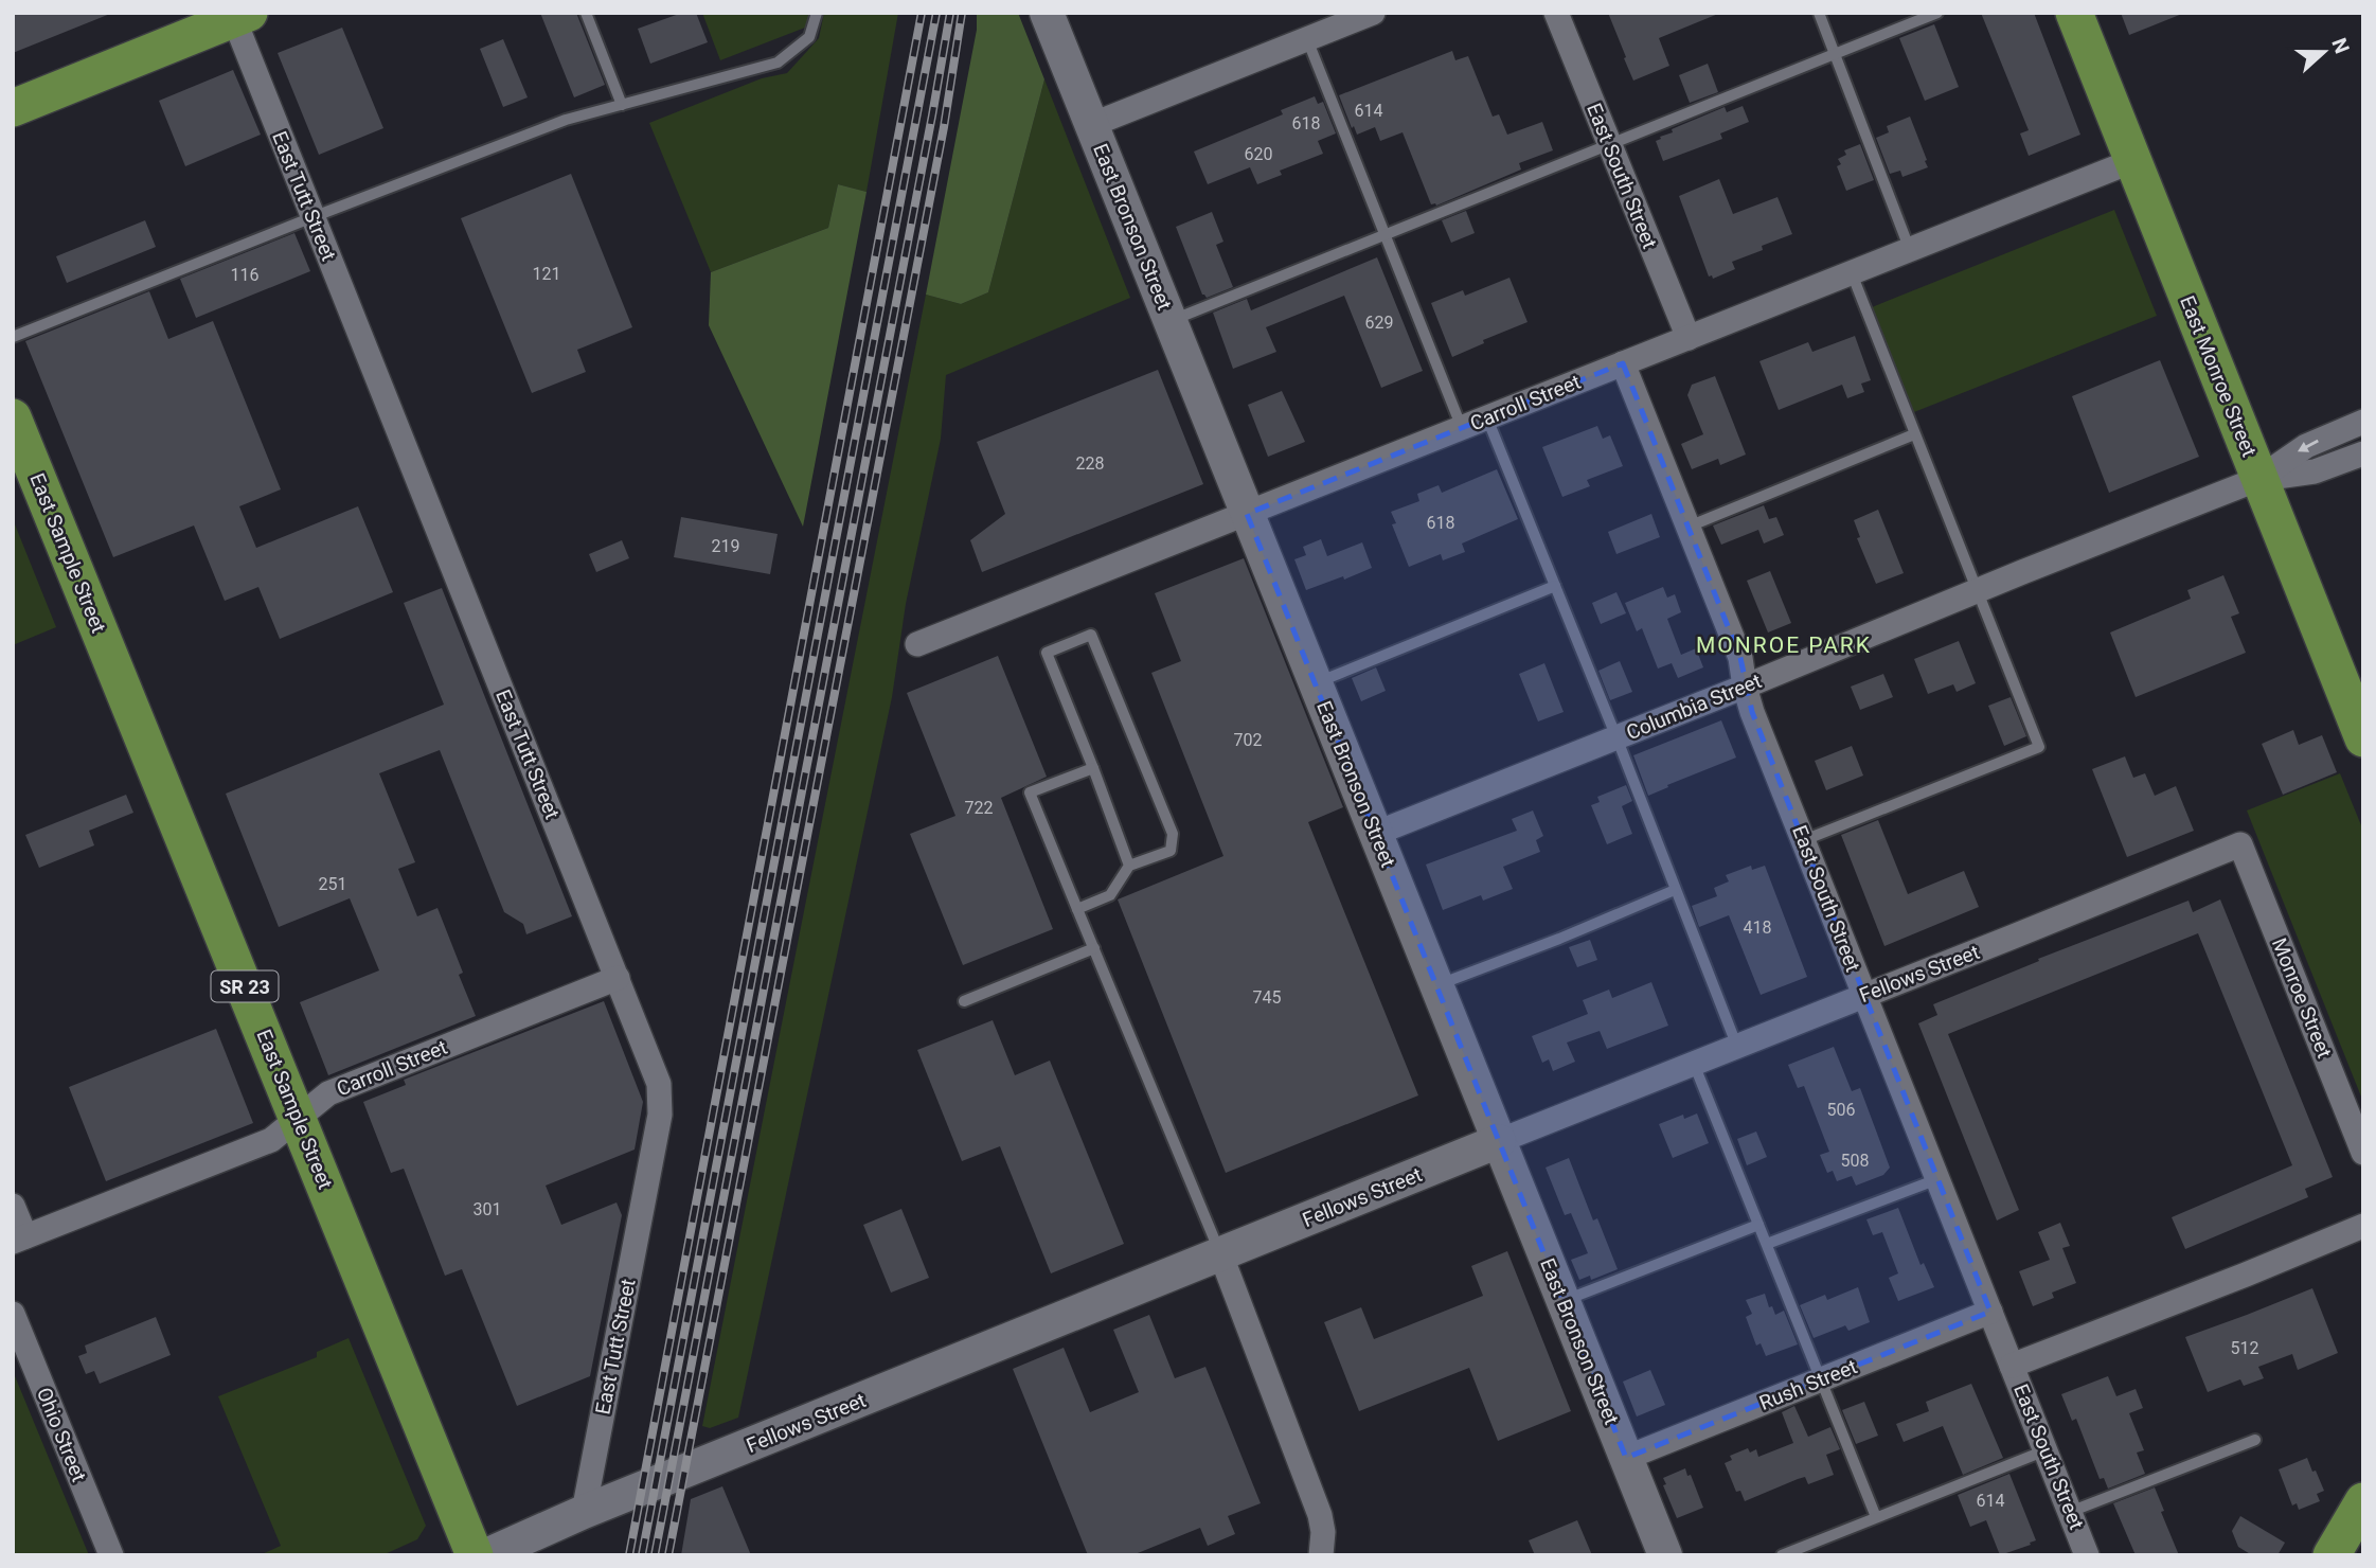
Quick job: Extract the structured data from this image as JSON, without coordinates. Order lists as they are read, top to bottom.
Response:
{
  "streets": {
    "main road": ["East Monroe Street", "East Sample Street", "SR 23"],
    "street": [
      "East South Street",
      "East Tutt Street",
      "East Bronson Street",
      "Carroll Street",
      "Columbia Street",
      "Fellows Street",
      "Monroe Street",
      "Rush Street",
      "Ohio Street"
    ]
  },
  "crossings": [
    ["East South Street", "Carroll Street"],
    ["East South Street", "Columbia Street"],
    ["East South Street", "Fellows Street"],
    ["East South Street", "Rush Street"],
    ["East Tutt Street", "Carroll Street"],
    ["East Tutt Street", "Fellows Street"],
    ["East Bronson Street", "Carroll Street"],
    ["East Bronson Street", "Columbia Street"],
    ["East Bronson Street", "Fellows Street"],
    ["East Bronson Street", "Rush Street"],
    ["East Monroe Street", "Carroll Street"],
    ["East Monroe Street", "Columbia Street"],
    ["Carroll Street", "East Sample Street"],
    ["Fellows Street", "Monroe Street"]
  ],
  "districts": ["MONROE PARK"],
  "house_numbers": [
    "614",
    "618",
    "620",
    "121",
    "116",
    "629",
    "228",
    "618",
    "219",
    "702",
    "722",
    "251",
    "418",
    "745",
    "506",
    "508",
    "301",
    "512",
    "614"
  ],
  "north": "right"
}
